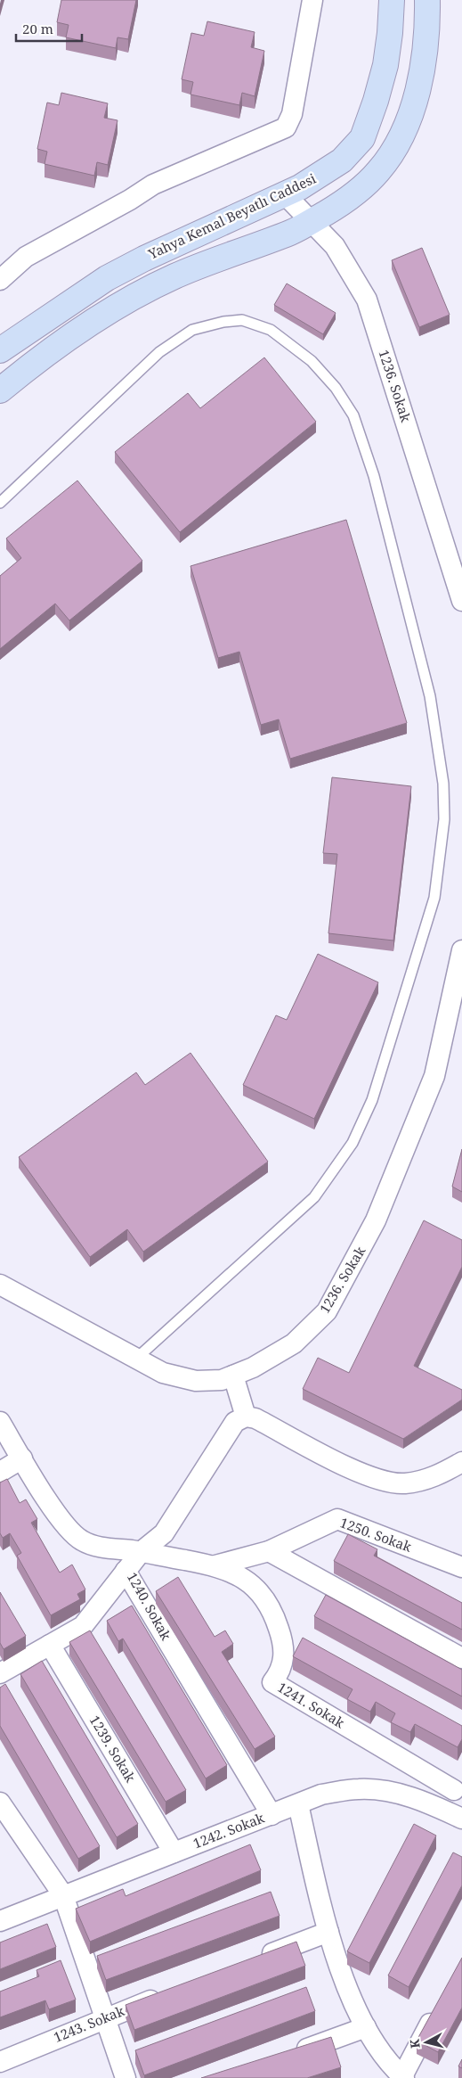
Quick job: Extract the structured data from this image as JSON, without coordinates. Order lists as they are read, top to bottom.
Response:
{
  "streets": {
    "main road": ["Yahya Kemal Beyatlı Caddesi"],
    "street": [
      "1236. Sokak",
      "1250. Sokak",
      "1240. Sokak",
      "1241. Sokak",
      "1239. Sokak",
      "1242. Sokak",
      "1243. Sokak"
    ]
  },
  "crossings": [
    ["Yahya Kemal Beyatlı Caddesi", "1236. Sokak"],
    ["1250. Sokak", "1241. Sokak"],
    ["1240. Sokak", "1241. Sokak"],
    ["1240. Sokak", "1242. Sokak"],
    ["1239. Sokak", "1242. Sokak"]
  ],
  "scale_bar": "20 m",
  "north": "left"
}
